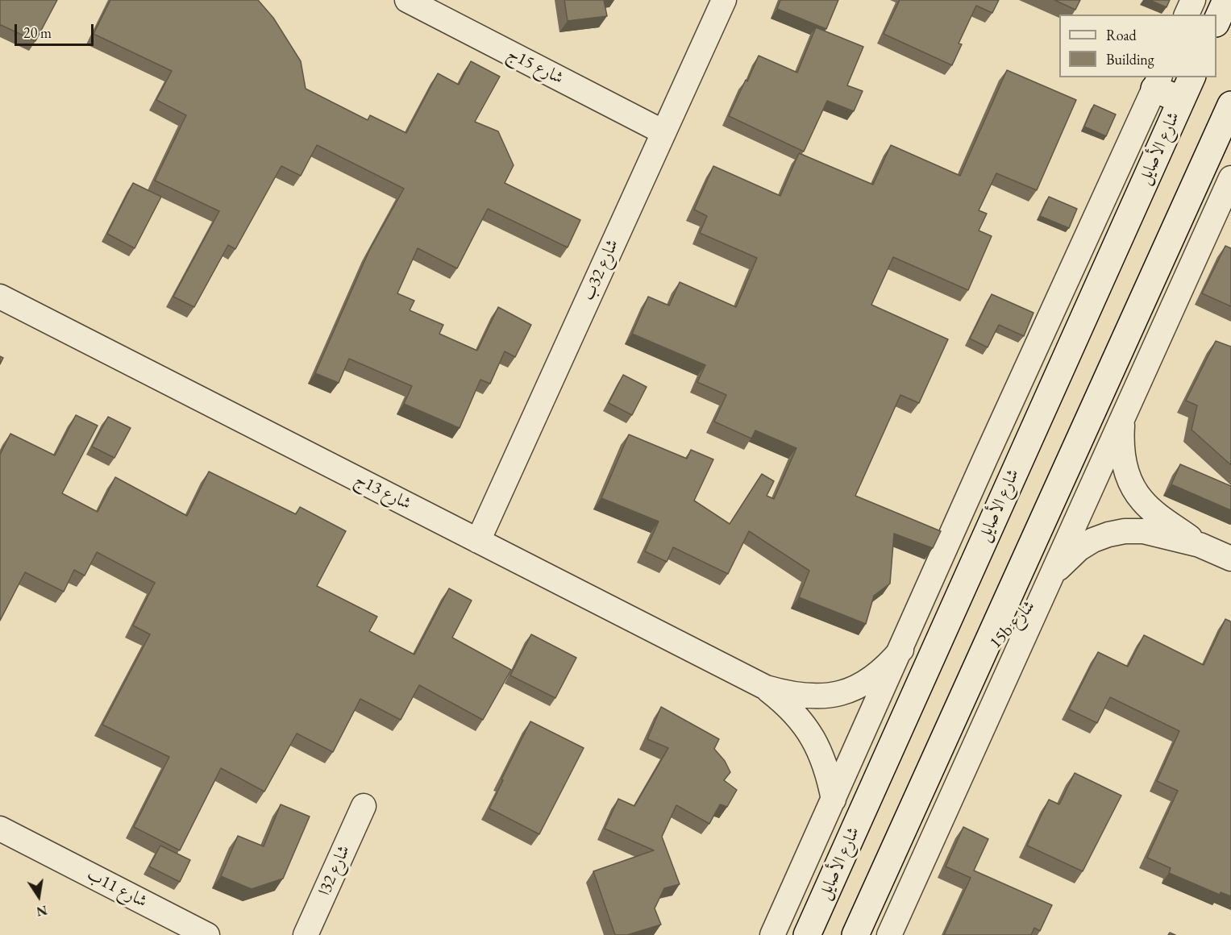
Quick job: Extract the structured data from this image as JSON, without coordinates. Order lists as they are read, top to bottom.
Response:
{
  "streets": {
    "street": [
      "شارع 15ج",
      "شارع الأصايل",
      "شارع 32ب",
      "شارع 13ج",
      "15b شارع",
      "شارع 32ا",
      "شارع 11ب"
    ]
  },
  "crossings": [
    ["شارع 15ج", "شارع 32ب"],
    ["شارع 32ب", "شارع 13ج"]
  ],
  "legend": ["Road", "Building"],
  "scale_bar": "20 m",
  "north": "bottom"
}
